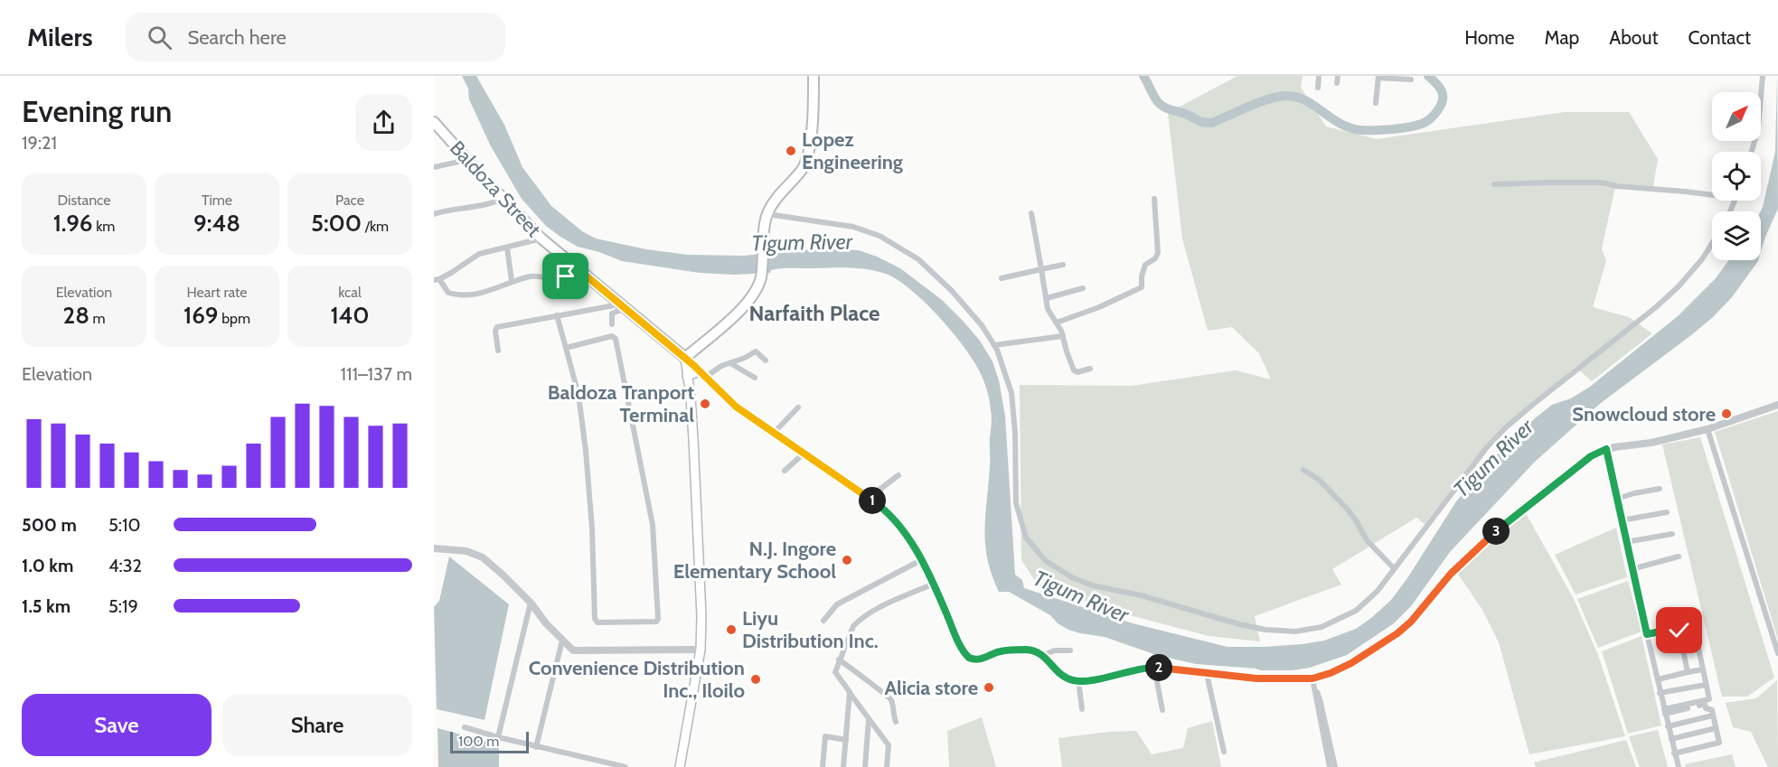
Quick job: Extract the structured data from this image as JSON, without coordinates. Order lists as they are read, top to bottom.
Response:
{
  "streets": {
    "main road": ["Baldoza Street"]
  },
  "districts": ["Narfaith Place"],
  "water": ["Tigum River"],
  "places": [
    "Lopez Engineering",
    "Baldoza Tranport Terminal",
    "Snowcloud store",
    "N.J. Ingore Elementary School",
    "Liyu Distribution Inc.",
    "Convenience Distribution Inc., Iloilo",
    "Alicia store"
  ],
  "scale_bar": "100 m",
  "north": "top right",
  "page": {
    "header": "Milers",
    "search": "Search here",
    "nav": [
      "Home",
      "Map",
      "About",
      "Contact"
    ],
    "heading": ["Evening run", "19:21"],
    "stats": [
      ["Distance", "1.96 km"],
      ["Time", "9:48"],
      ["Pace", "5:00 /km"],
      ["Elevation", "28 m"],
      ["Heart rate", "169 bpm"],
      ["kcal", "140"]
    ],
    "chart": ["Elevation", "111–137 m"],
    "pins": ["1", "3", "2"],
    "list": [
      {
        "name": "500 m",
        "note": "5:10"
      },
      {
        "name": "1.0 km",
        "note": "4:32"
      },
      {
        "name": "1.5 km",
        "note": "5:19"
      }
    ],
    "buttons": ["Save", "Share"],
    "scale": "100 m"
  }
}
